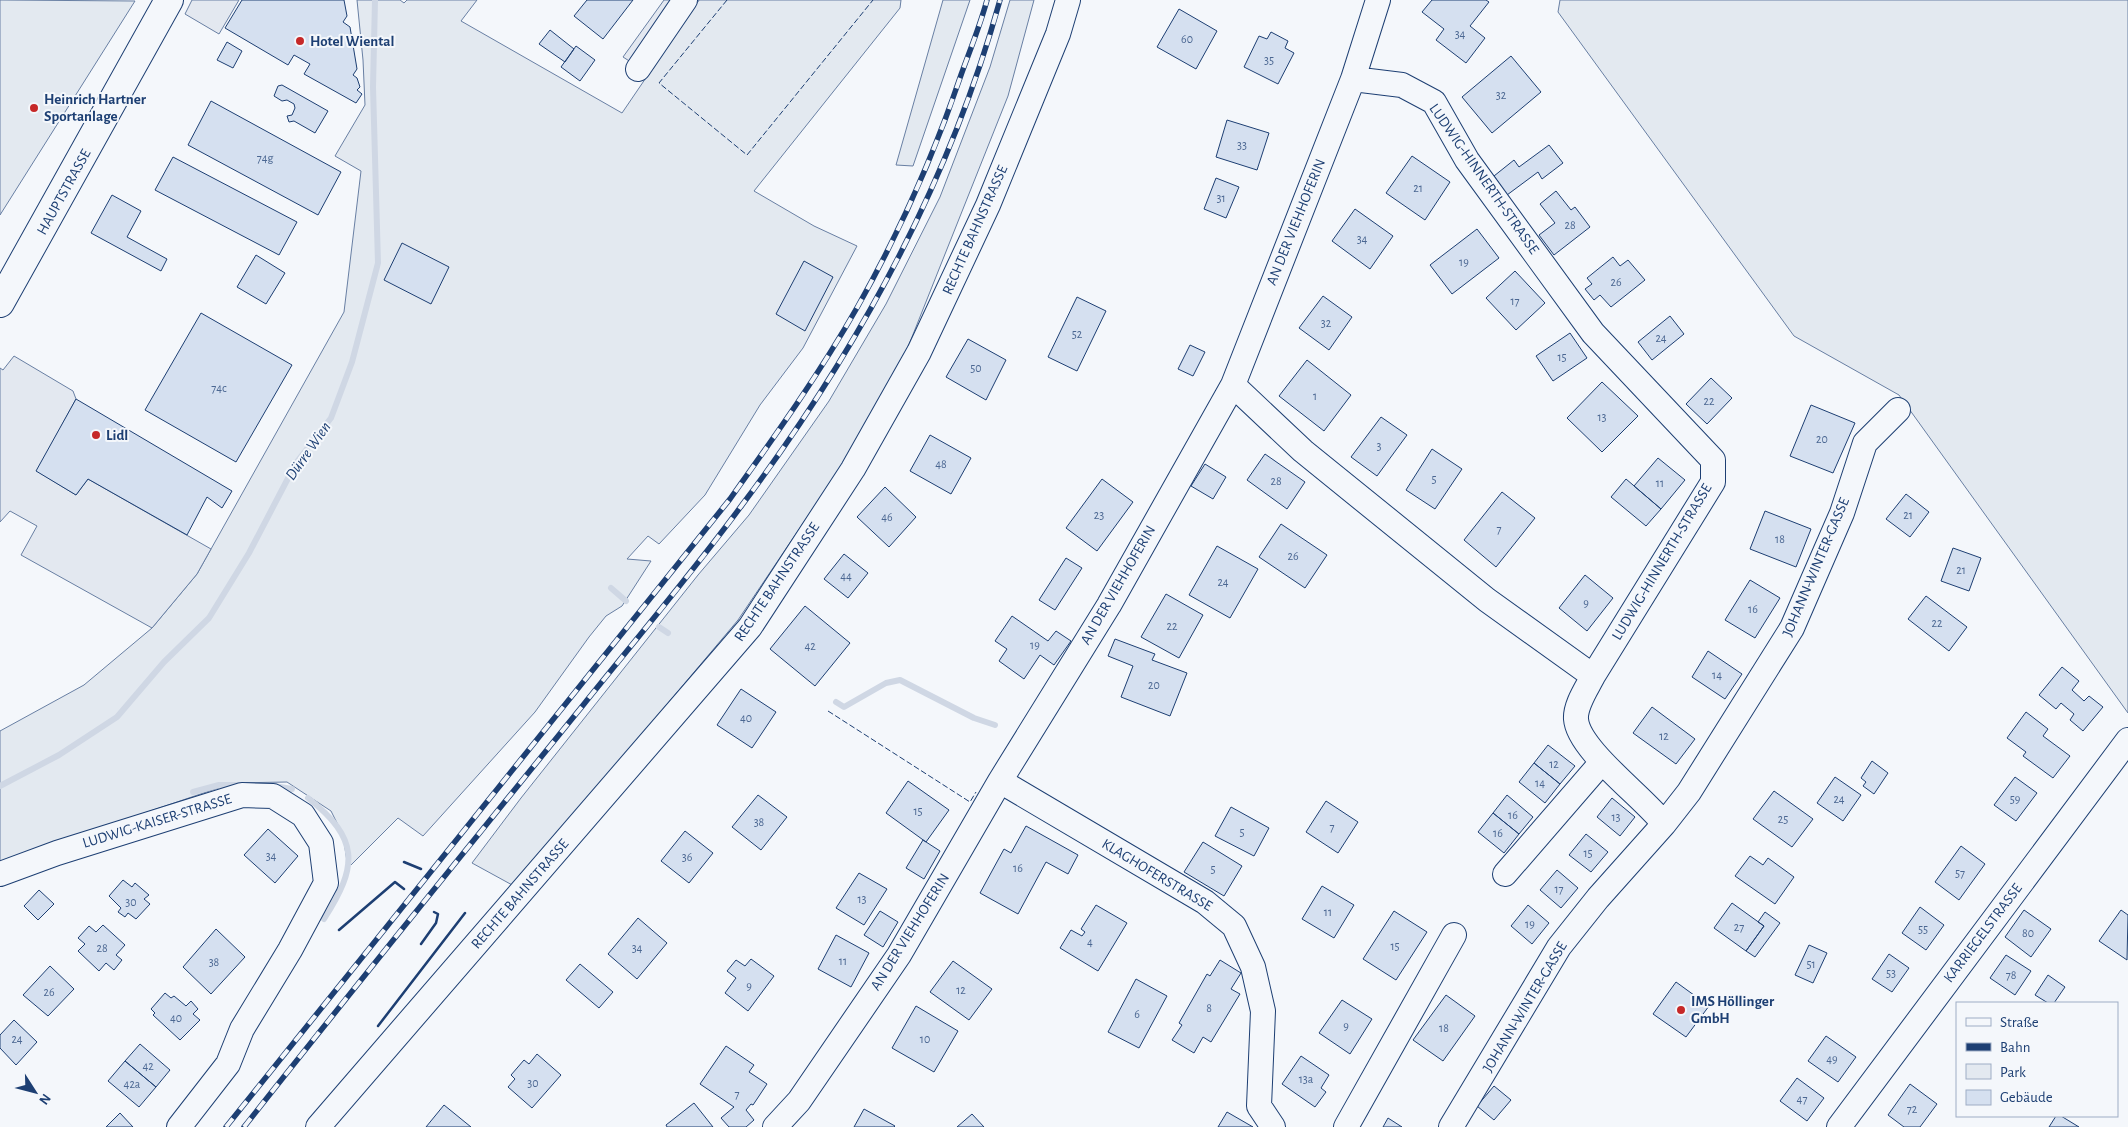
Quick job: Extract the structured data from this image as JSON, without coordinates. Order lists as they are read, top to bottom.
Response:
{
  "streets": {
    "main road": ["HAUPTSTRASSE"],
    "street": [
      "LUDWIG-HINNERTH-STRASSE",
      "AN DER VIEHHOFERIN",
      "RECHTE BAHNSTRASSE",
      "JOHANN-WINTER-GASSE",
      "LUDWIG-KAISER-STRASSE",
      "KLAGHOFERSTRASSE",
      "KARRIEGELSTRASSE"
    ]
  },
  "crossings": [
    ["LUDWIG-HINNERTH-STRASSE", "AN DER VIEHHOFERIN"],
    ["AN DER VIEHHOFERIN", "KLAGHOFERSTRASSE"]
  ],
  "water": ["Dürre Wien"],
  "places": [
    "Hotel Wiental",
    "Heinrich Hartner Sportanlage",
    "Lidl",
    "IMS Höllinger GmbH"
  ],
  "house_numbers": [
    "34",
    "60",
    "35",
    "32",
    "33",
    "74g",
    "21",
    "31",
    "28",
    "34",
    "19",
    "26",
    "17",
    "32",
    "52",
    "24",
    "15",
    "50",
    "74c",
    "1",
    "22",
    "13",
    "20",
    "3",
    "48",
    "5",
    "28",
    "11",
    "23",
    "21",
    "46",
    "7",
    "18",
    "26",
    "21",
    "44",
    "24",
    "9",
    "16",
    "22",
    "22",
    "19",
    "42",
    "14",
    "20",
    "40",
    "12",
    "12",
    "14",
    "24",
    "59",
    "15",
    "16",
    "13",
    "25",
    "38",
    "7",
    "5",
    "16",
    "15",
    "34",
    "36",
    "16",
    "5",
    "57",
    "17",
    "13",
    "30",
    "11",
    "19",
    "27",
    "55",
    "80",
    "4",
    "15",
    "28",
    "34",
    "11",
    "38",
    "51",
    "53",
    "78",
    "9",
    "12",
    "26",
    "8",
    "6",
    "40",
    "9",
    "18",
    "24",
    "10",
    "49",
    "42",
    "13a",
    "30",
    "42a",
    "7",
    "47",
    "72"
  ],
  "legend": [
    "Straße",
    "Bahn",
    "Park",
    "Gebäude"
  ],
  "north": "bottom right"
}
